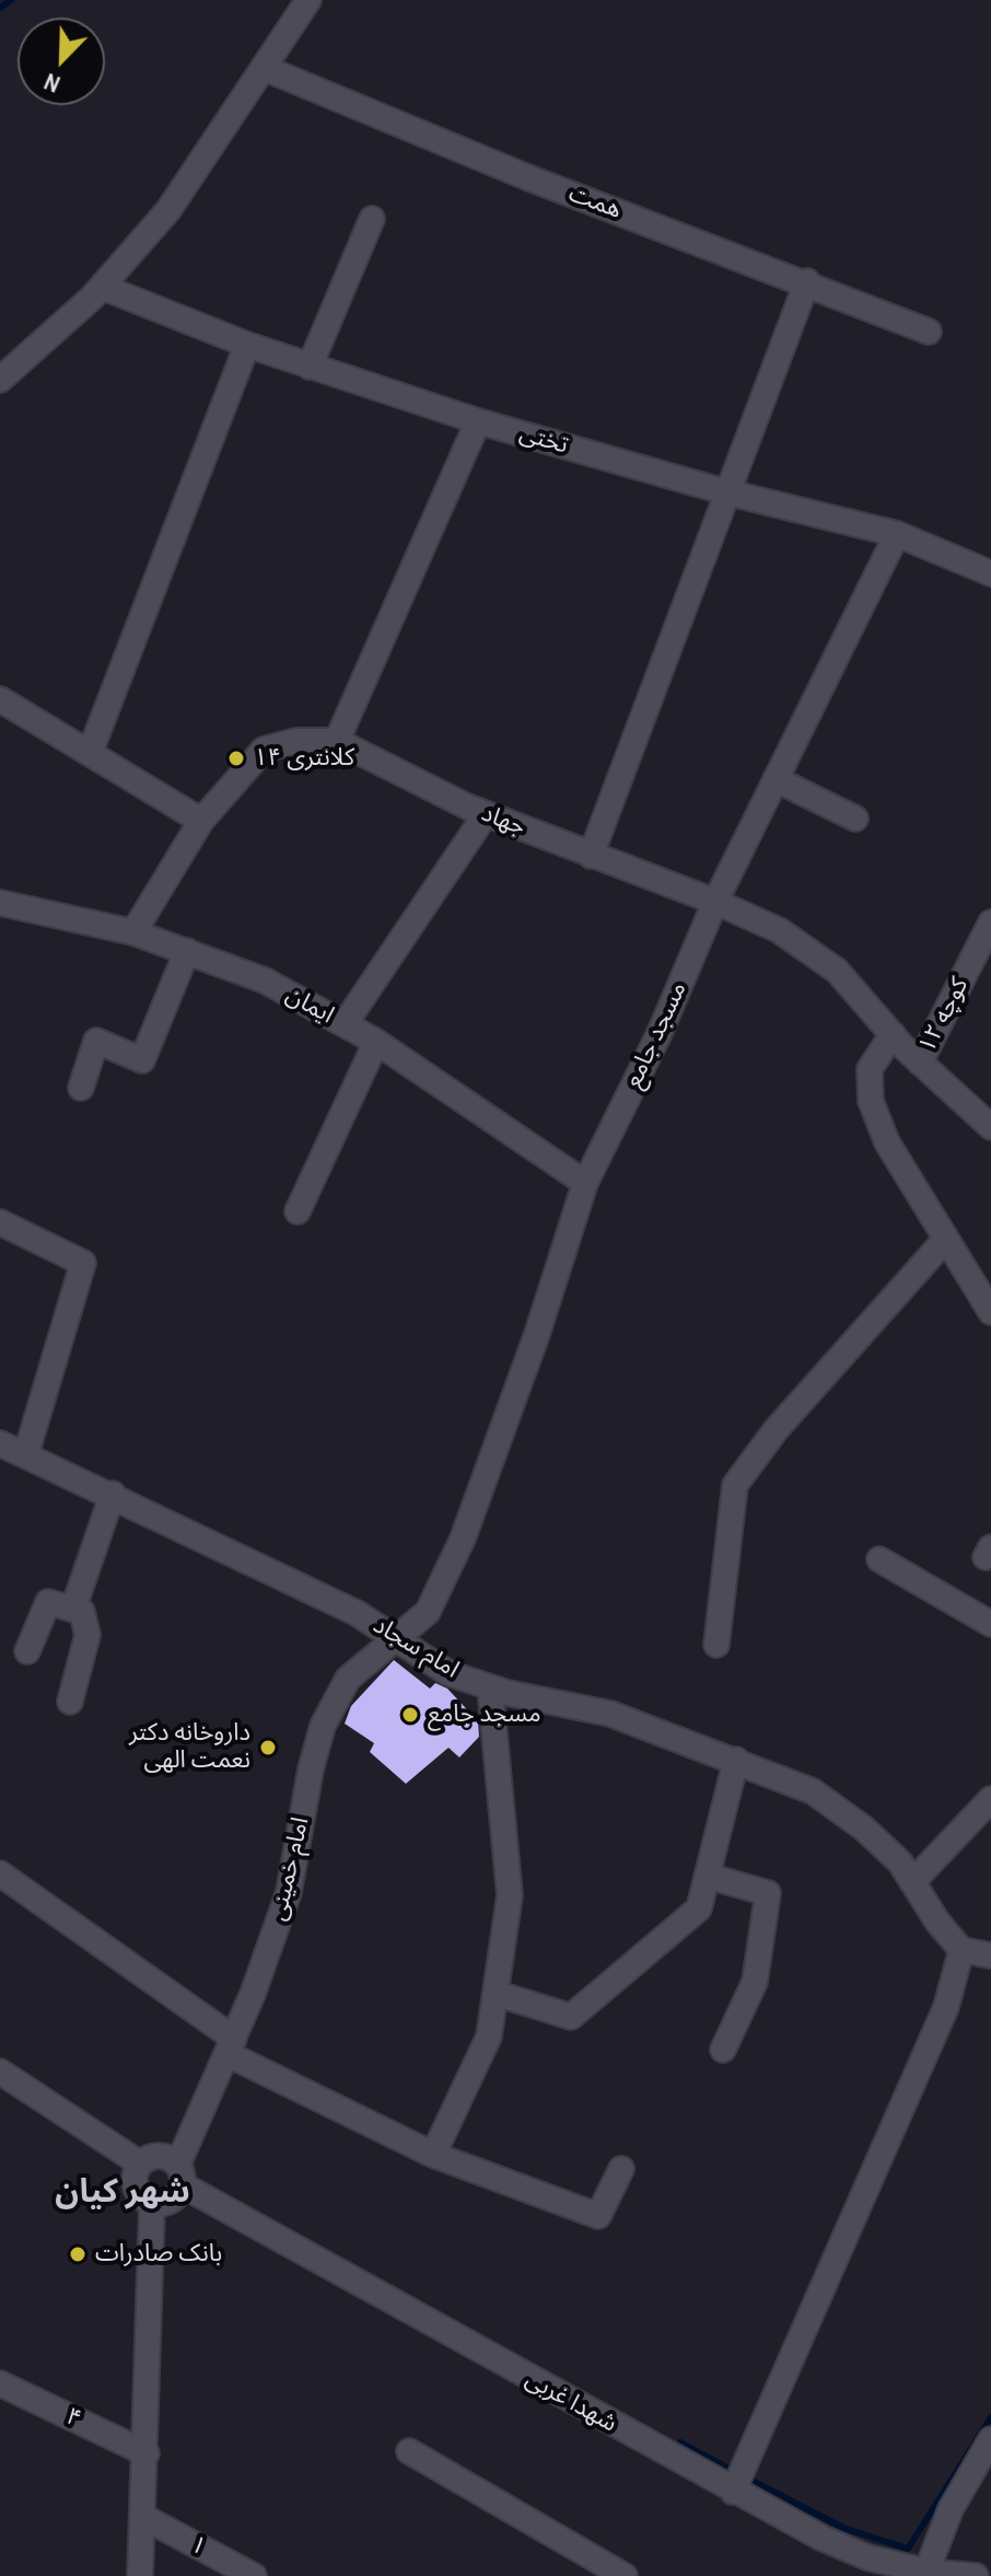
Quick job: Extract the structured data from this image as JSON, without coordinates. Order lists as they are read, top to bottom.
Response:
{
  "streets": {
    "street": [
      "همت",
      "تختی",
      "جهاد",
      "ایمان",
      "کوچه ۱۲",
      "مسجد جامع",
      "امام سجاد",
      "امام خمینی",
      "شهدا غربی",
      "۴",
      "۱"
    ]
  },
  "crossings": [
    ["تختی", "مسجد جامع"],
    ["جهاد", "ایمان"],
    ["جهاد", "کوچه ۱۲"],
    ["جهاد", "مسجد جامع"],
    ["ایمان", "مسجد جامع"],
    ["مسجد جامع", "امام سجاد"],
    ["مسجد جامع", "امام خمینی"],
    ["امام سجاد", "امام خمینی"],
    ["امام خمینی", "شهدا غربی"]
  ],
  "districts": ["شهر کیان"],
  "places": [
    "کلانتری ۱۴",
    "مسجد جامع",
    "داروخانه دکتر نعمت الهی",
    "بانک صادرات"
  ],
  "north": "bottom left"
}
